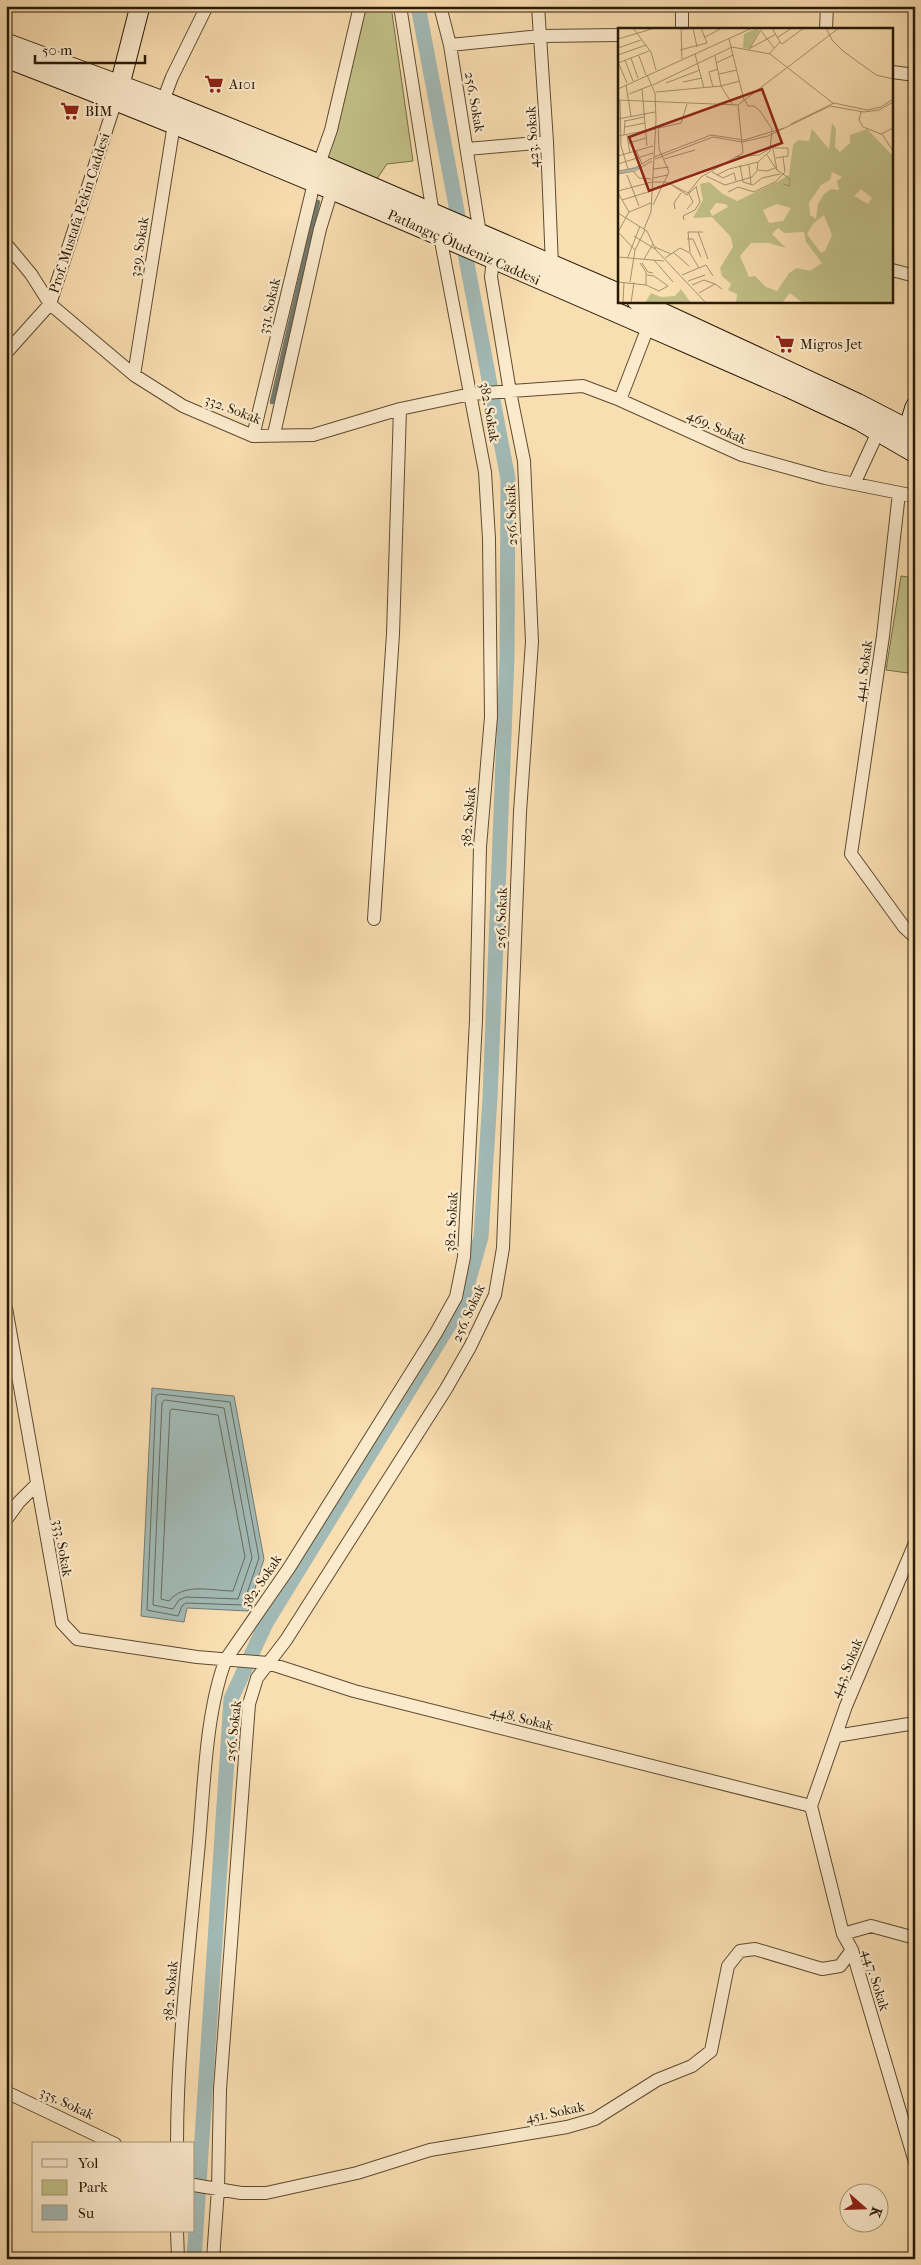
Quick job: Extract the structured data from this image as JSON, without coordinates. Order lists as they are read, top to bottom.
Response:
{
  "streets": {
    "main road": ["Prof. Mustafa Pekin Caddesi", "Patlangıç Öludeniz Caddesi"],
    "street": [
      "256. Sokak",
      "423. Sokak",
      "329. Sokak",
      "331. Sokak",
      "332. Sokak",
      "382. Sokak",
      "469. Sokak",
      "441. Sokak",
      "333. Sokak",
      "443. Sokak",
      "448. Sokak",
      "447. Sokak",
      "335. Sokak",
      "451. Sokak"
    ]
  },
  "crossings": [
    ["256. Sokak", "Patlangıç Öludeniz Caddesi"],
    ["256. Sokak", "332. Sokak"],
    ["256. Sokak", "469. Sokak"],
    ["256. Sokak", "448. Sokak"],
    ["256. Sokak", "451. Sokak"],
    ["423. Sokak", "Patlangıç Öludeniz Caddesi"],
    ["Prof. Mustafa Pekin Caddesi", "Patlangıç Öludeniz Caddesi"],
    ["Prof. Mustafa Pekin Caddesi", "332. Sokak"],
    ["329. Sokak", "Patlangıç Öludeniz Caddesi"],
    ["329. Sokak", "332. Sokak"],
    ["Patlangıç Öludeniz Caddesi", "331. Sokak"],
    ["Patlangıç Öludeniz Caddesi", "382. Sokak"],
    ["331. Sokak", "332. Sokak"],
    ["332. Sokak", "382. Sokak"],
    ["332. Sokak", "469. Sokak"],
    ["382. Sokak", "333. Sokak"],
    ["382. Sokak", "448. Sokak"],
    ["469. Sokak", "441. Sokak"],
    ["333. Sokak", "448. Sokak"],
    ["443. Sokak", "448. Sokak"],
    ["443. Sokak", "447. Sokak"],
    ["448. Sokak", "447. Sokak"],
    ["447. Sokak", "451. Sokak"]
  ],
  "places": {
    "supermarket": ["A101", "BİM", "Migros Jet"]
  },
  "legend": ["Yol", "Park", "Su"],
  "scale_bar": "50 m",
  "north": "right"
}
